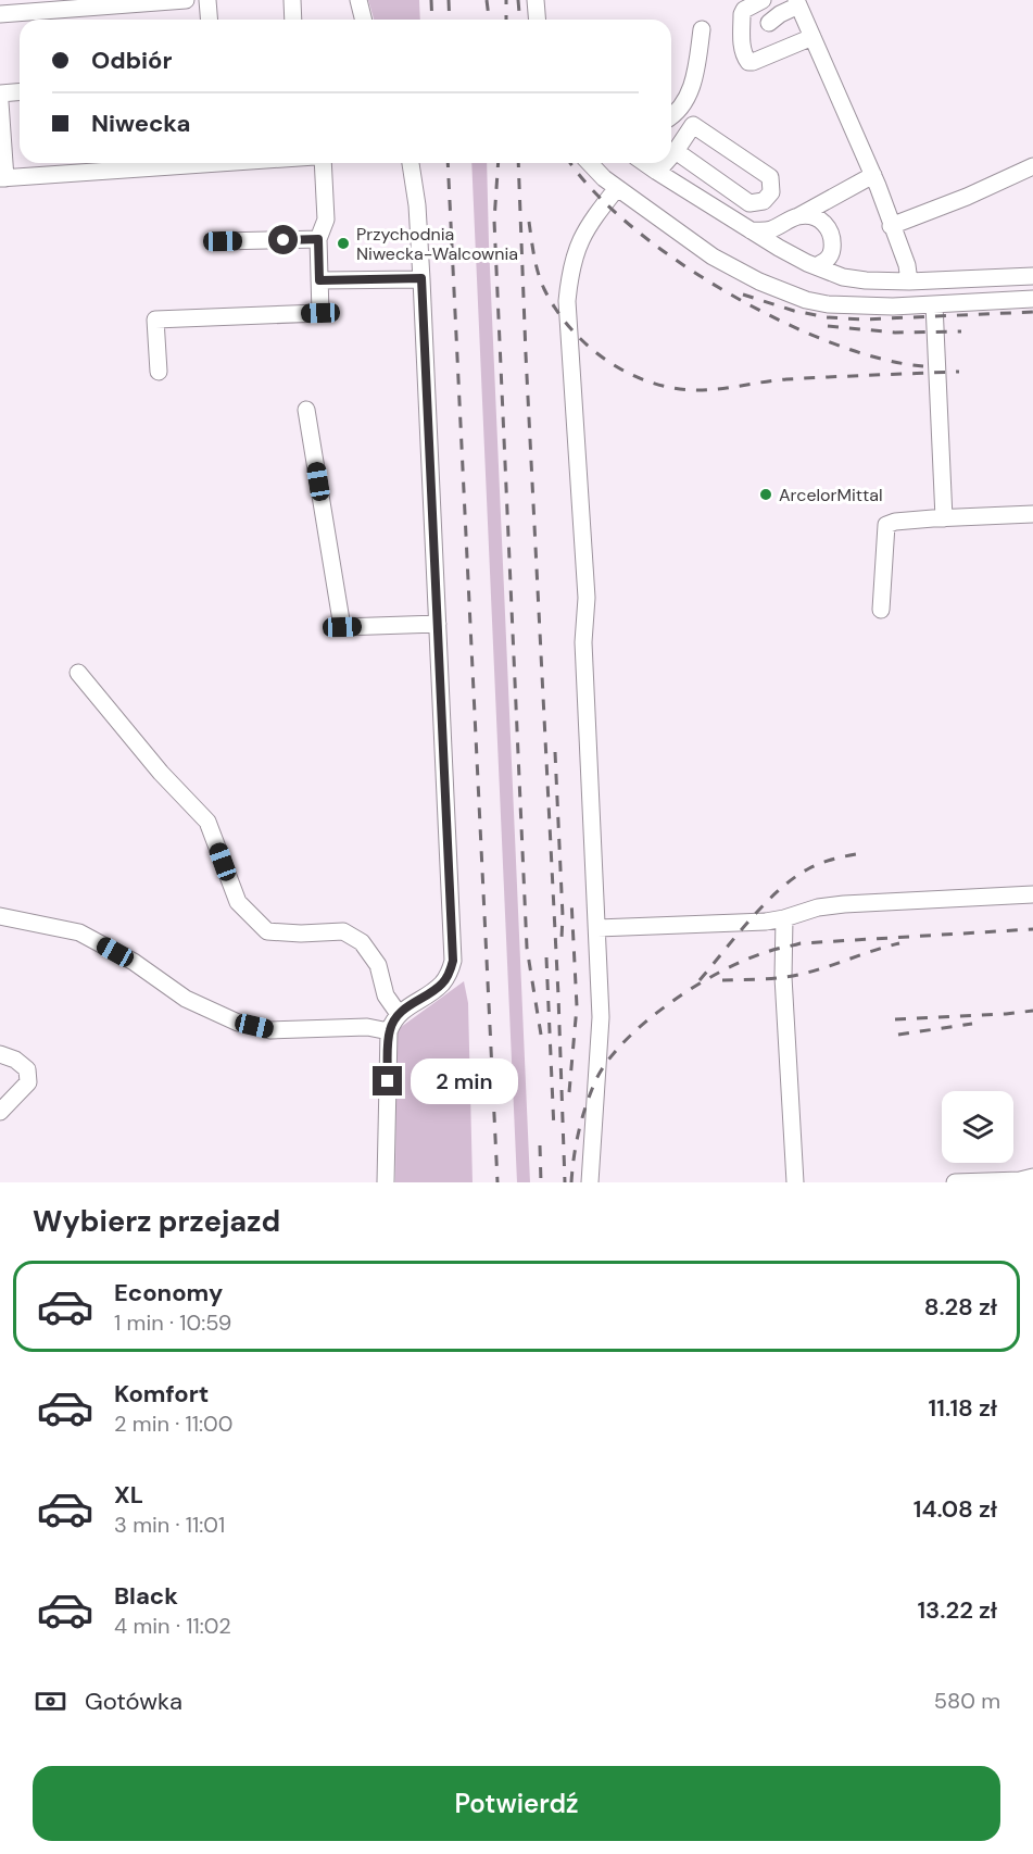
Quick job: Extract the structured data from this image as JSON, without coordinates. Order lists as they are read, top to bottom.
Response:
{
  "places": ["Przychodnia Niwecka-Walcownia", "ArcelorMittal"],
  "page": {
    "banner": ["Odbiór", "Niwecka"],
    "bubble": "2 min",
    "heading": "Wybierz przejazd",
    "list": [
      {
        "name": "Economy",
        "note": "1 min · 10:59",
        "value": "8.28 zł"
      },
      {
        "name": "Komfort",
        "note": "2 min · 11:00",
        "value": "11.18 zł"
      },
      {
        "name": "XL",
        "note": "3 min · 11:01",
        "value": "14.08 zł"
      },
      {
        "name": "Black",
        "note": "4 min · 11:02",
        "value": "13.22 zł"
      }
    ],
    "pay": ["Gotówka", "580 m"],
    "buttons": "Potwierdź"
  }
}
